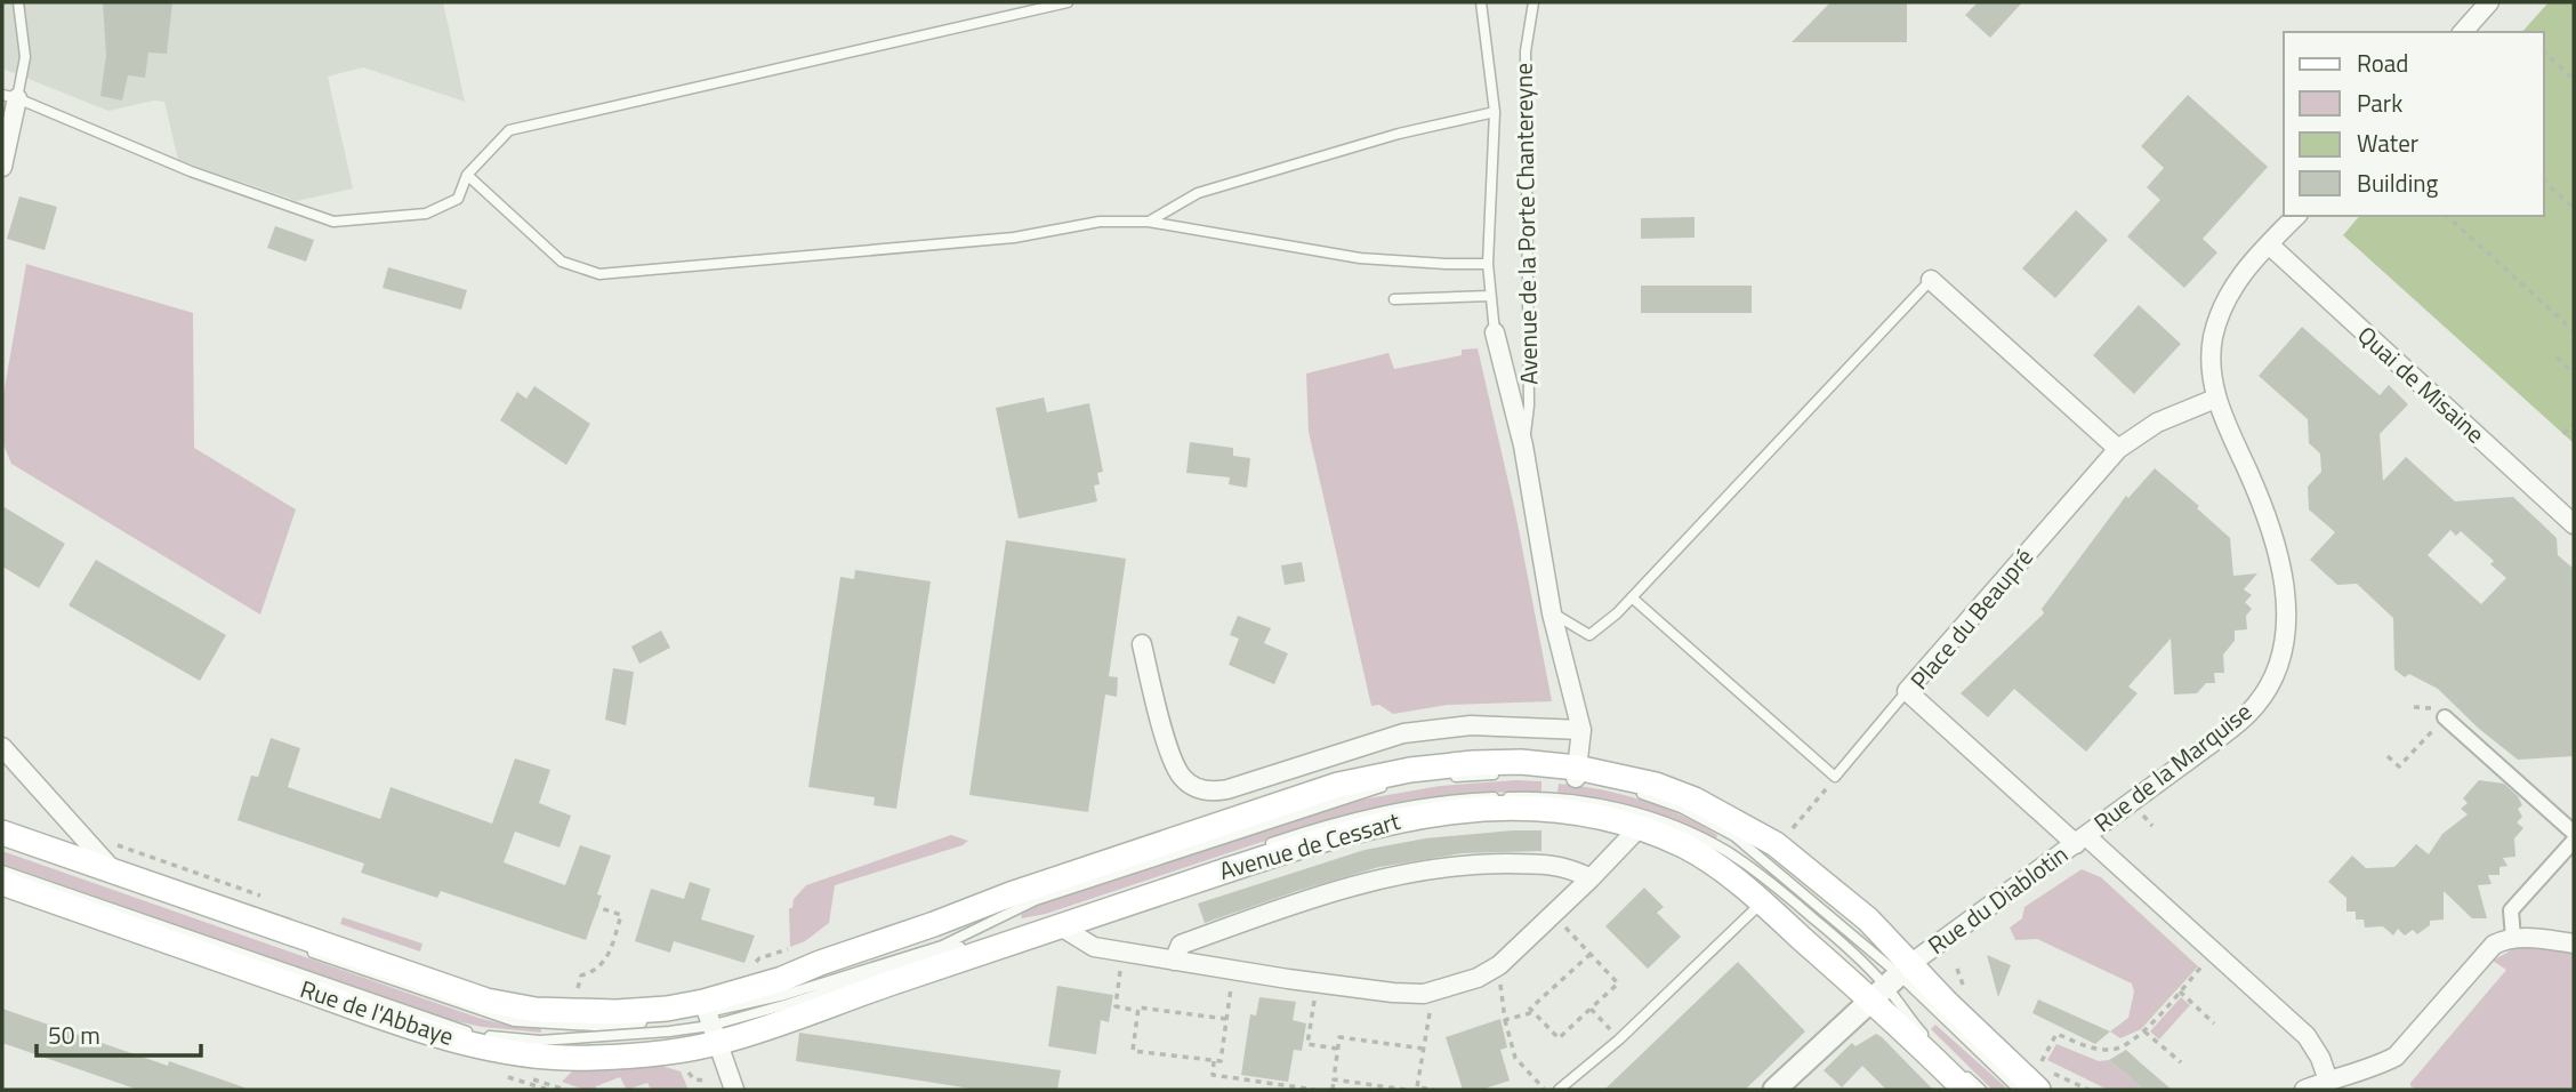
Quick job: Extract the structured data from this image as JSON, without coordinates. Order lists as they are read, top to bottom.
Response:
{
  "streets": {
    "main road": ["Avenue de Cessart", "Rue de l'Abbaye"],
    "street": [
      "Avenue de la Porte Chantereyne",
      "Quai de Misaine",
      "Place du Beaupré",
      "Rue de la Marquise",
      "Rue du Diablotin"
    ]
  },
  "crossings": [
    ["Avenue de la Porte Chantereyne", "Avenue de Cessart"],
    ["Quai de Misaine", "Rue de la Marquise"],
    ["Place du Beaupré", "Rue de la Marquise"],
    ["Place du Beaupré", "Rue du Diablotin"],
    ["Rue de la Marquise", "Rue du Diablotin"],
    ["Avenue de Cessart", "Rue du Diablotin"],
    ["Avenue de Cessart", "Rue de l'Abbaye"]
  ],
  "legend": [
    "Road",
    "Park",
    "Water",
    "Building"
  ],
  "scale_bar": "50 m"
}
